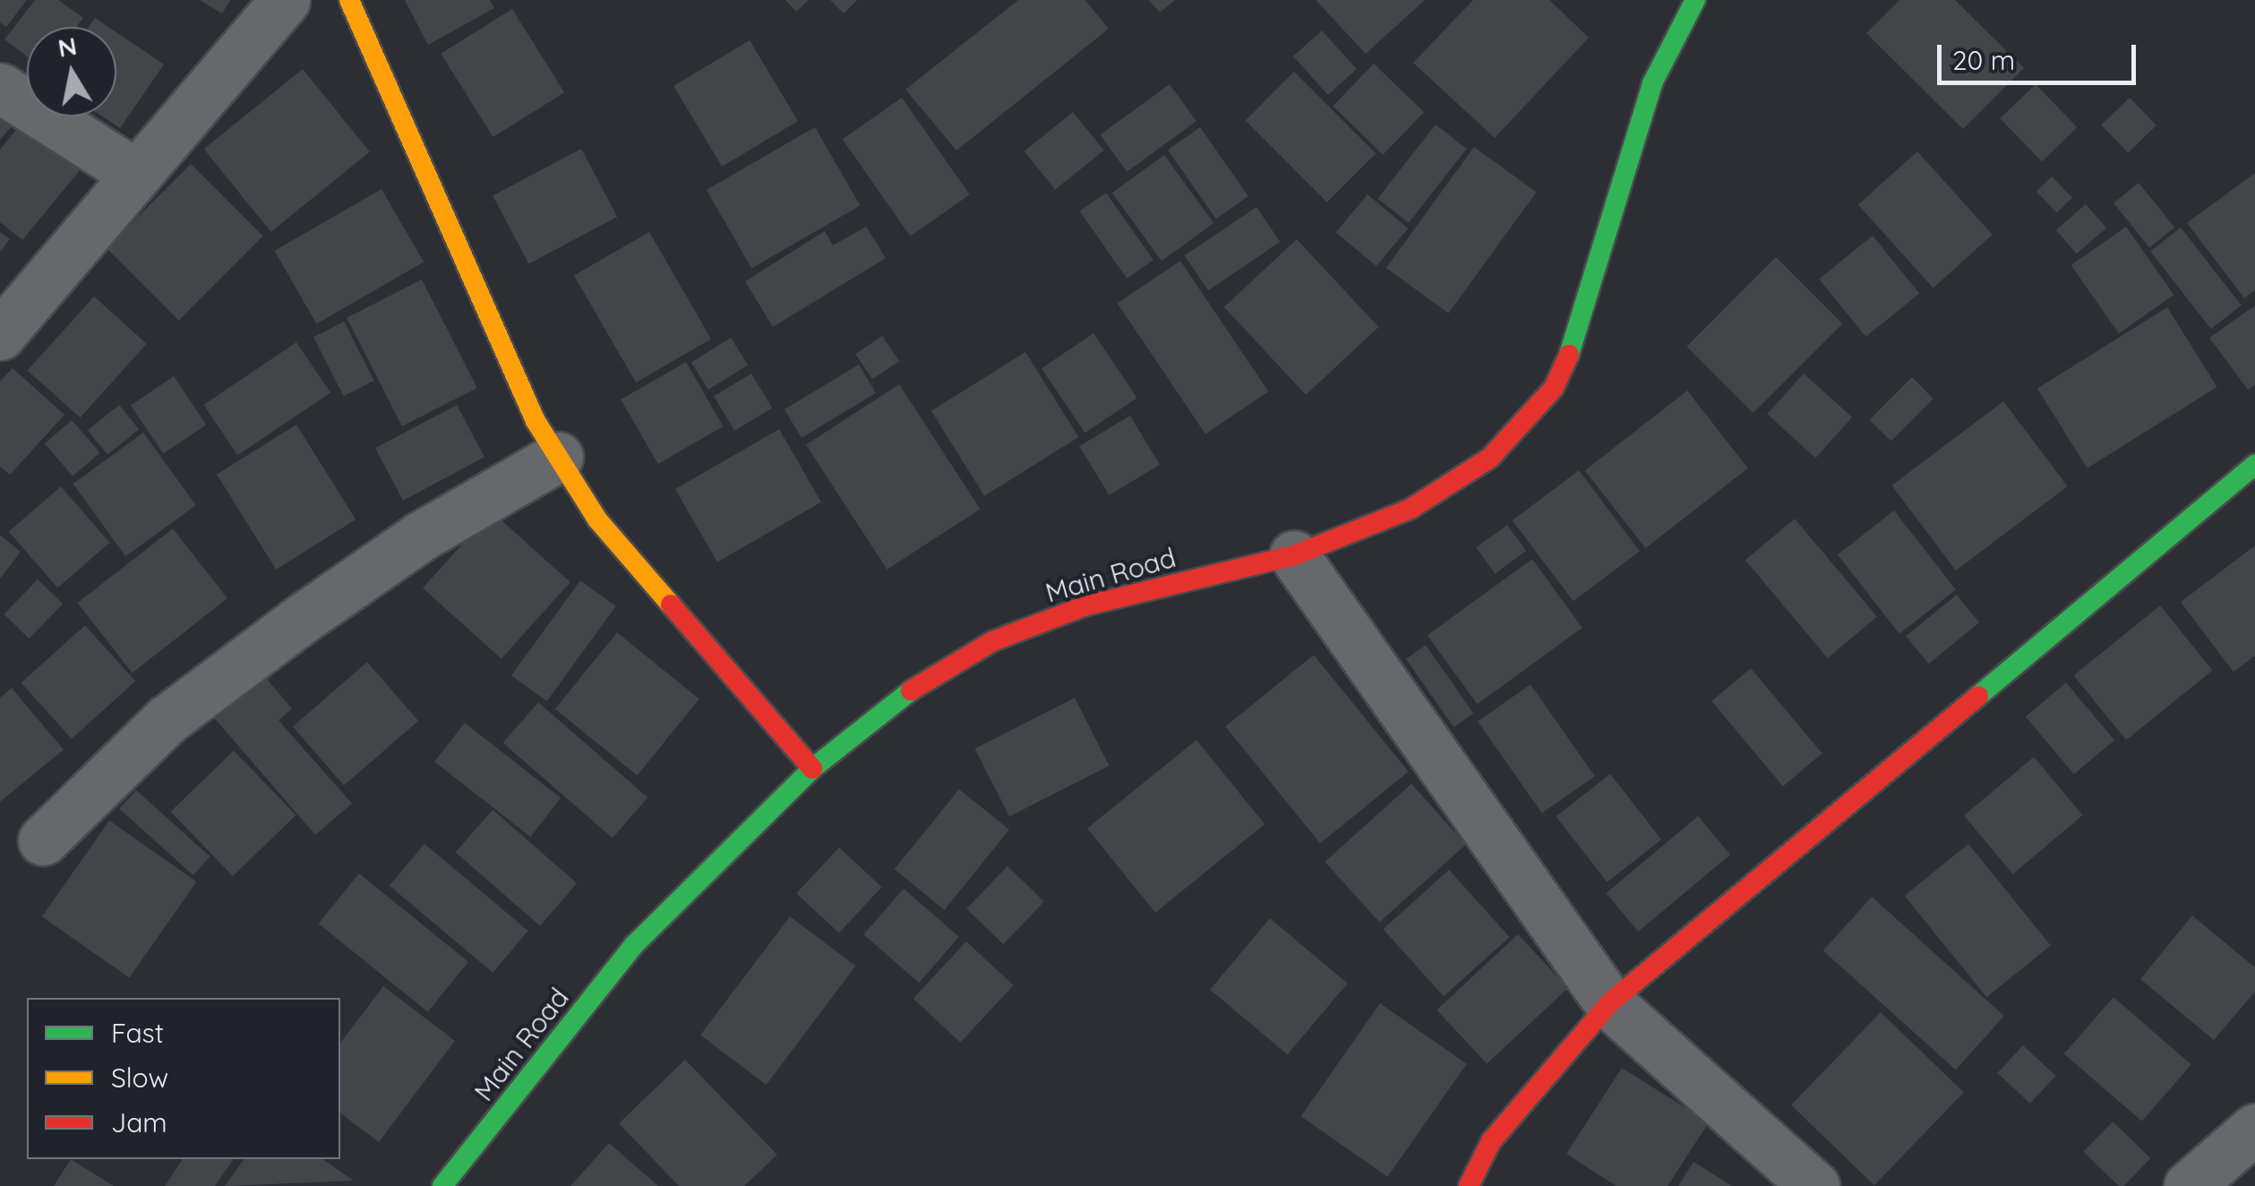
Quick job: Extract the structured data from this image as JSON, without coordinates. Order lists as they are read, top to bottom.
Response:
{
  "streets": {
    "street": ["Main Road"]
  },
  "legend": ["Fast", "Slow", "Jam"],
  "scale_bar": "20 m",
  "north": "top"
}
